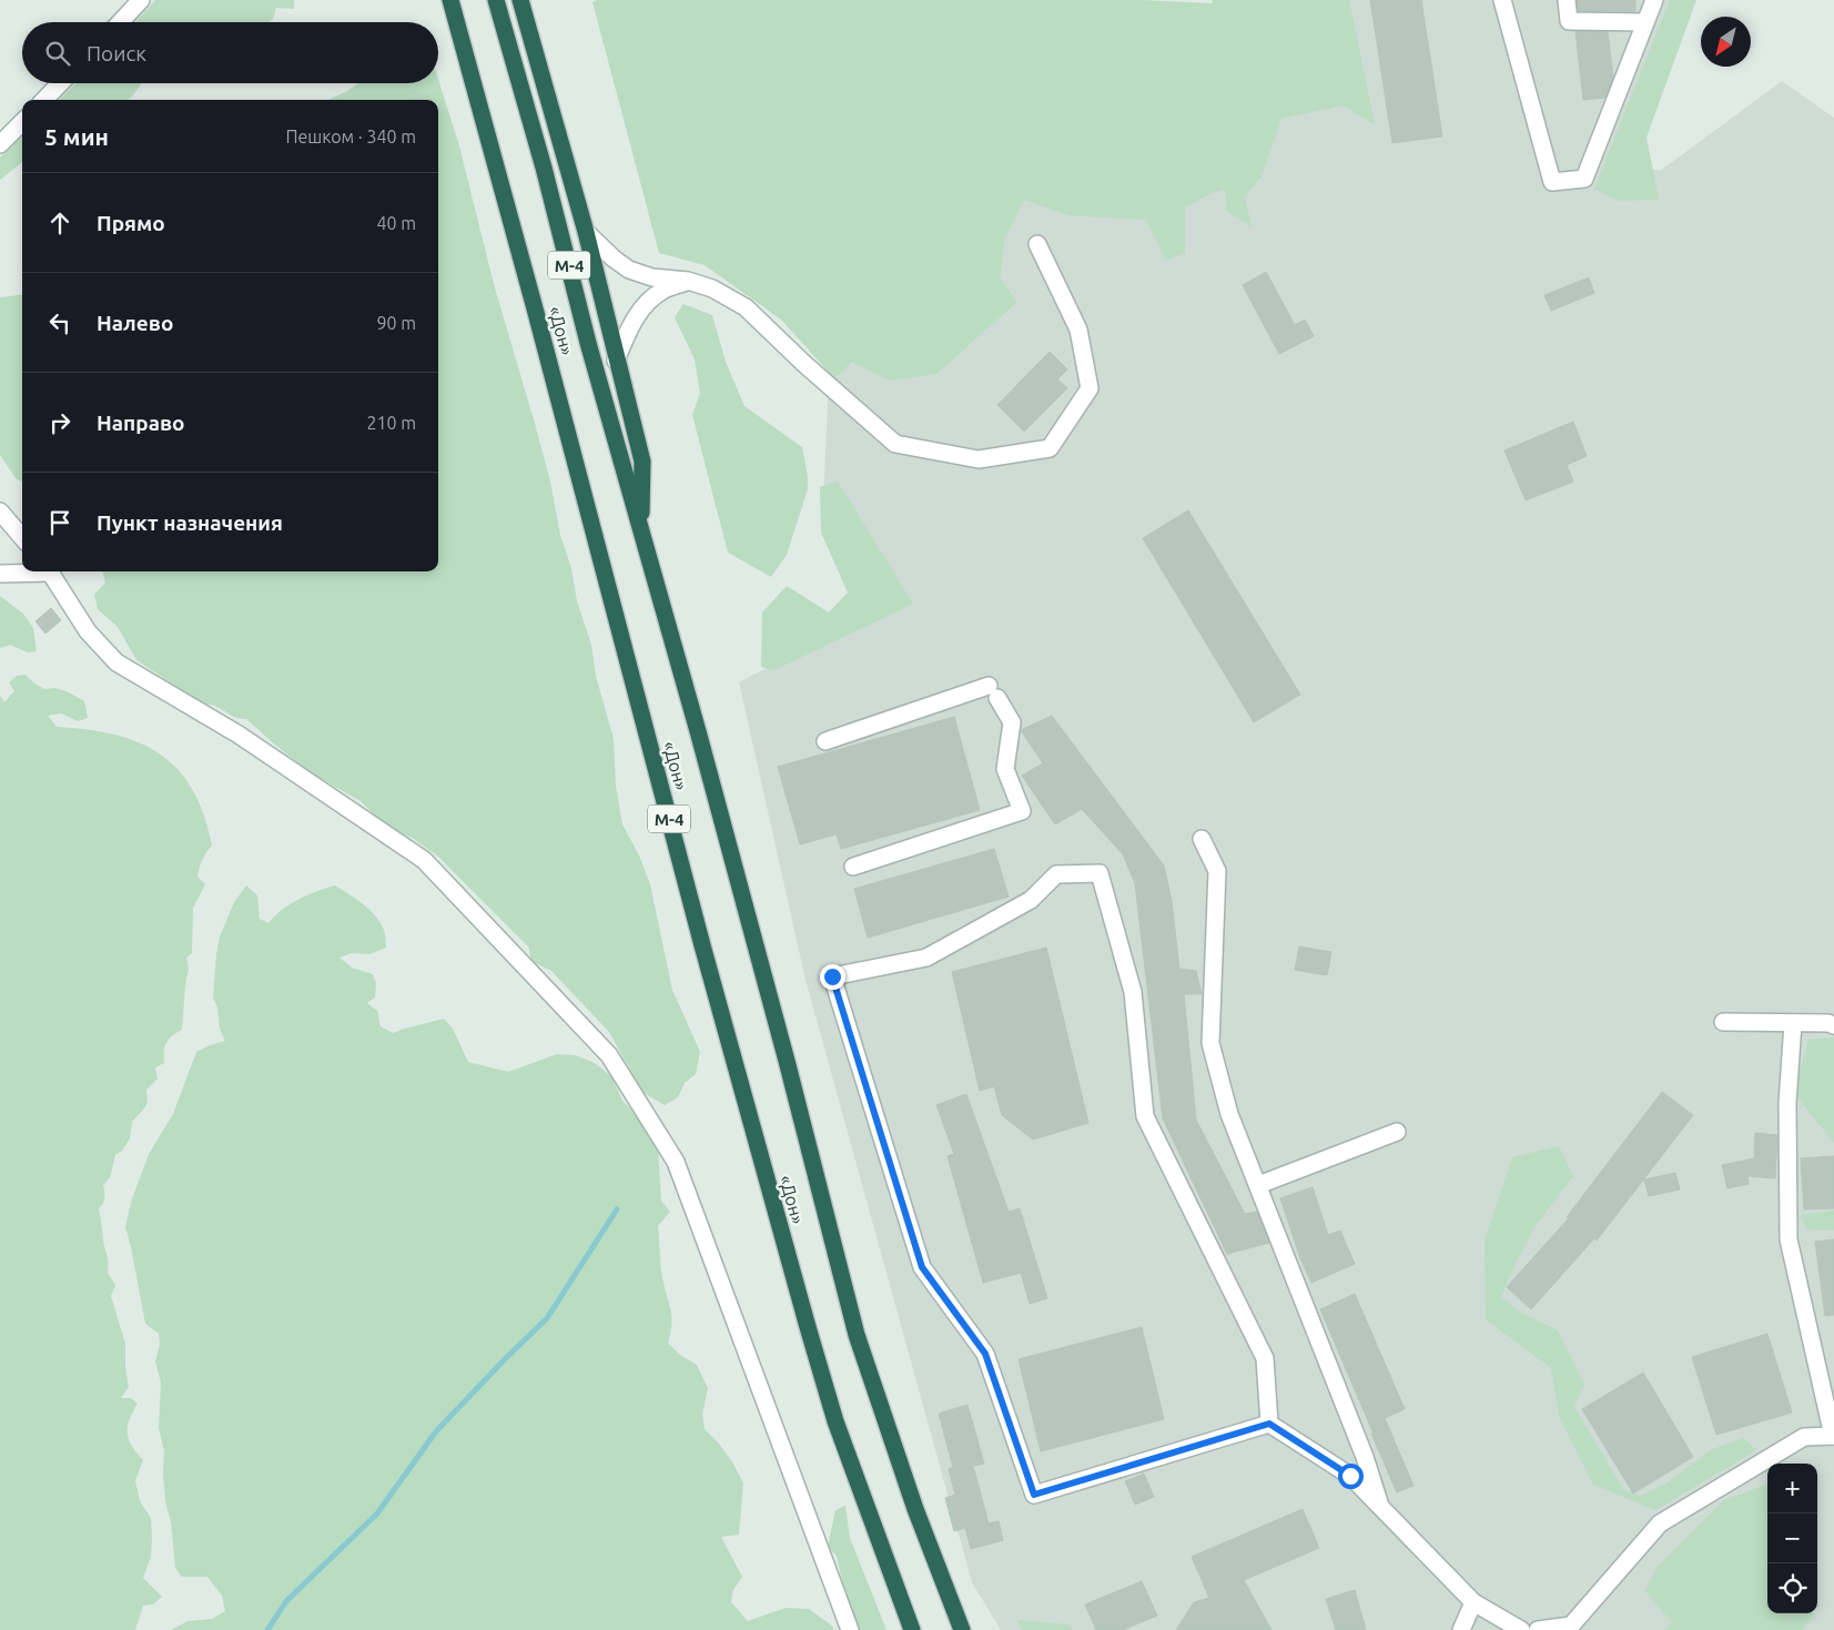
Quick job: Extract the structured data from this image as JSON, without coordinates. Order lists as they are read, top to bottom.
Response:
{
  "streets": {
    "highway": ["М-4", "«Дон»"]
  },
  "north": "bottom left",
  "page": {
    "search": "Поиск",
    "heading": ["5 мин", "Пешком · 340 m"],
    "list": [
      ["Прямо", "40 m"],
      ["Налево", "90 m"],
      ["Направо", "210 m"],
      "Пункт назначения"
    ],
    "map_buttons": ["+", "−"]
  }
}
